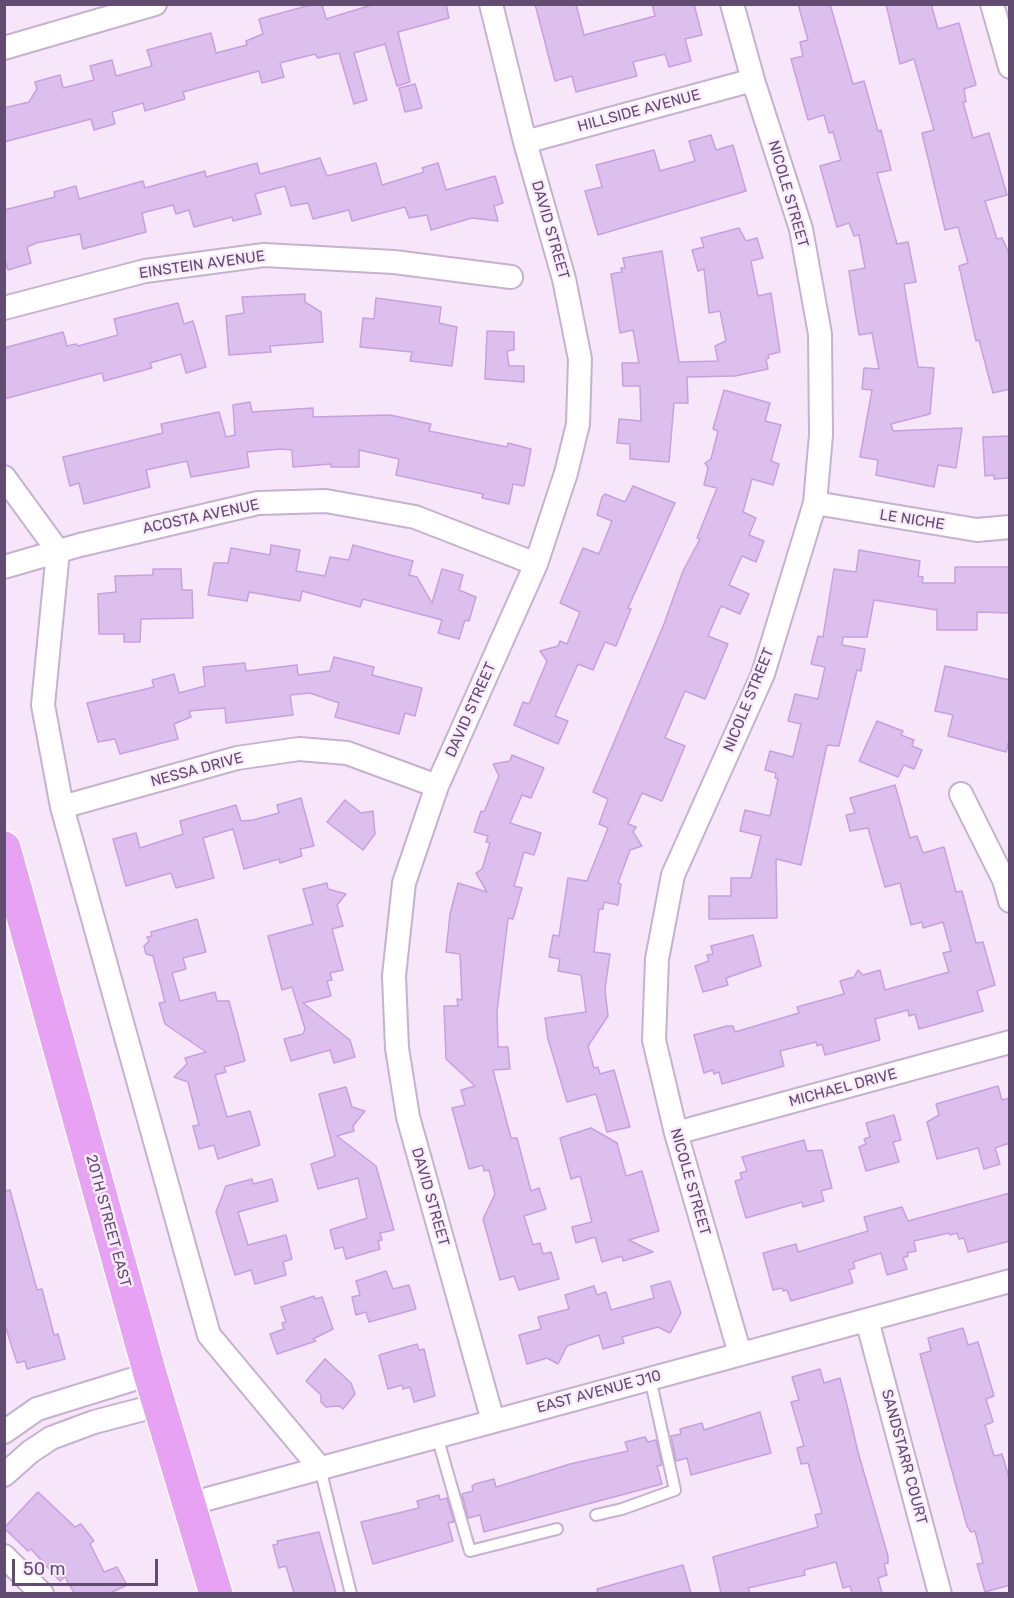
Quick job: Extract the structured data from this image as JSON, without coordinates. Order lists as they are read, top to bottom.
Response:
{
  "streets": {
    "main road": ["20TH STREET EAST"],
    "street": [
      "HILLSIDE AVENUE",
      "NICOLE STREET",
      "DAVID STREET",
      "EINSTEIN AVENUE",
      "ACOSTA AVENUE",
      "LE NICHE",
      "NESSA DRIVE",
      "MICHAEL DRIVE",
      "EAST AVENUE J10",
      "SANDSTARR COURT"
    ]
  },
  "crossings": [
    ["HILLSIDE AVENUE", "NICOLE STREET"],
    ["HILLSIDE AVENUE", "DAVID STREET"],
    ["NICOLE STREET", "LE NICHE"],
    ["NICOLE STREET", "MICHAEL DRIVE"],
    ["NICOLE STREET", "EAST AVENUE J10"],
    ["DAVID STREET", "ACOSTA AVENUE"],
    ["DAVID STREET", "NESSA DRIVE"],
    ["DAVID STREET", "EAST AVENUE J10"],
    ["20TH STREET EAST", "EAST AVENUE J10"],
    ["EAST AVENUE J10", "SANDSTARR COURT"]
  ],
  "scale_bar": "50 m"
}
